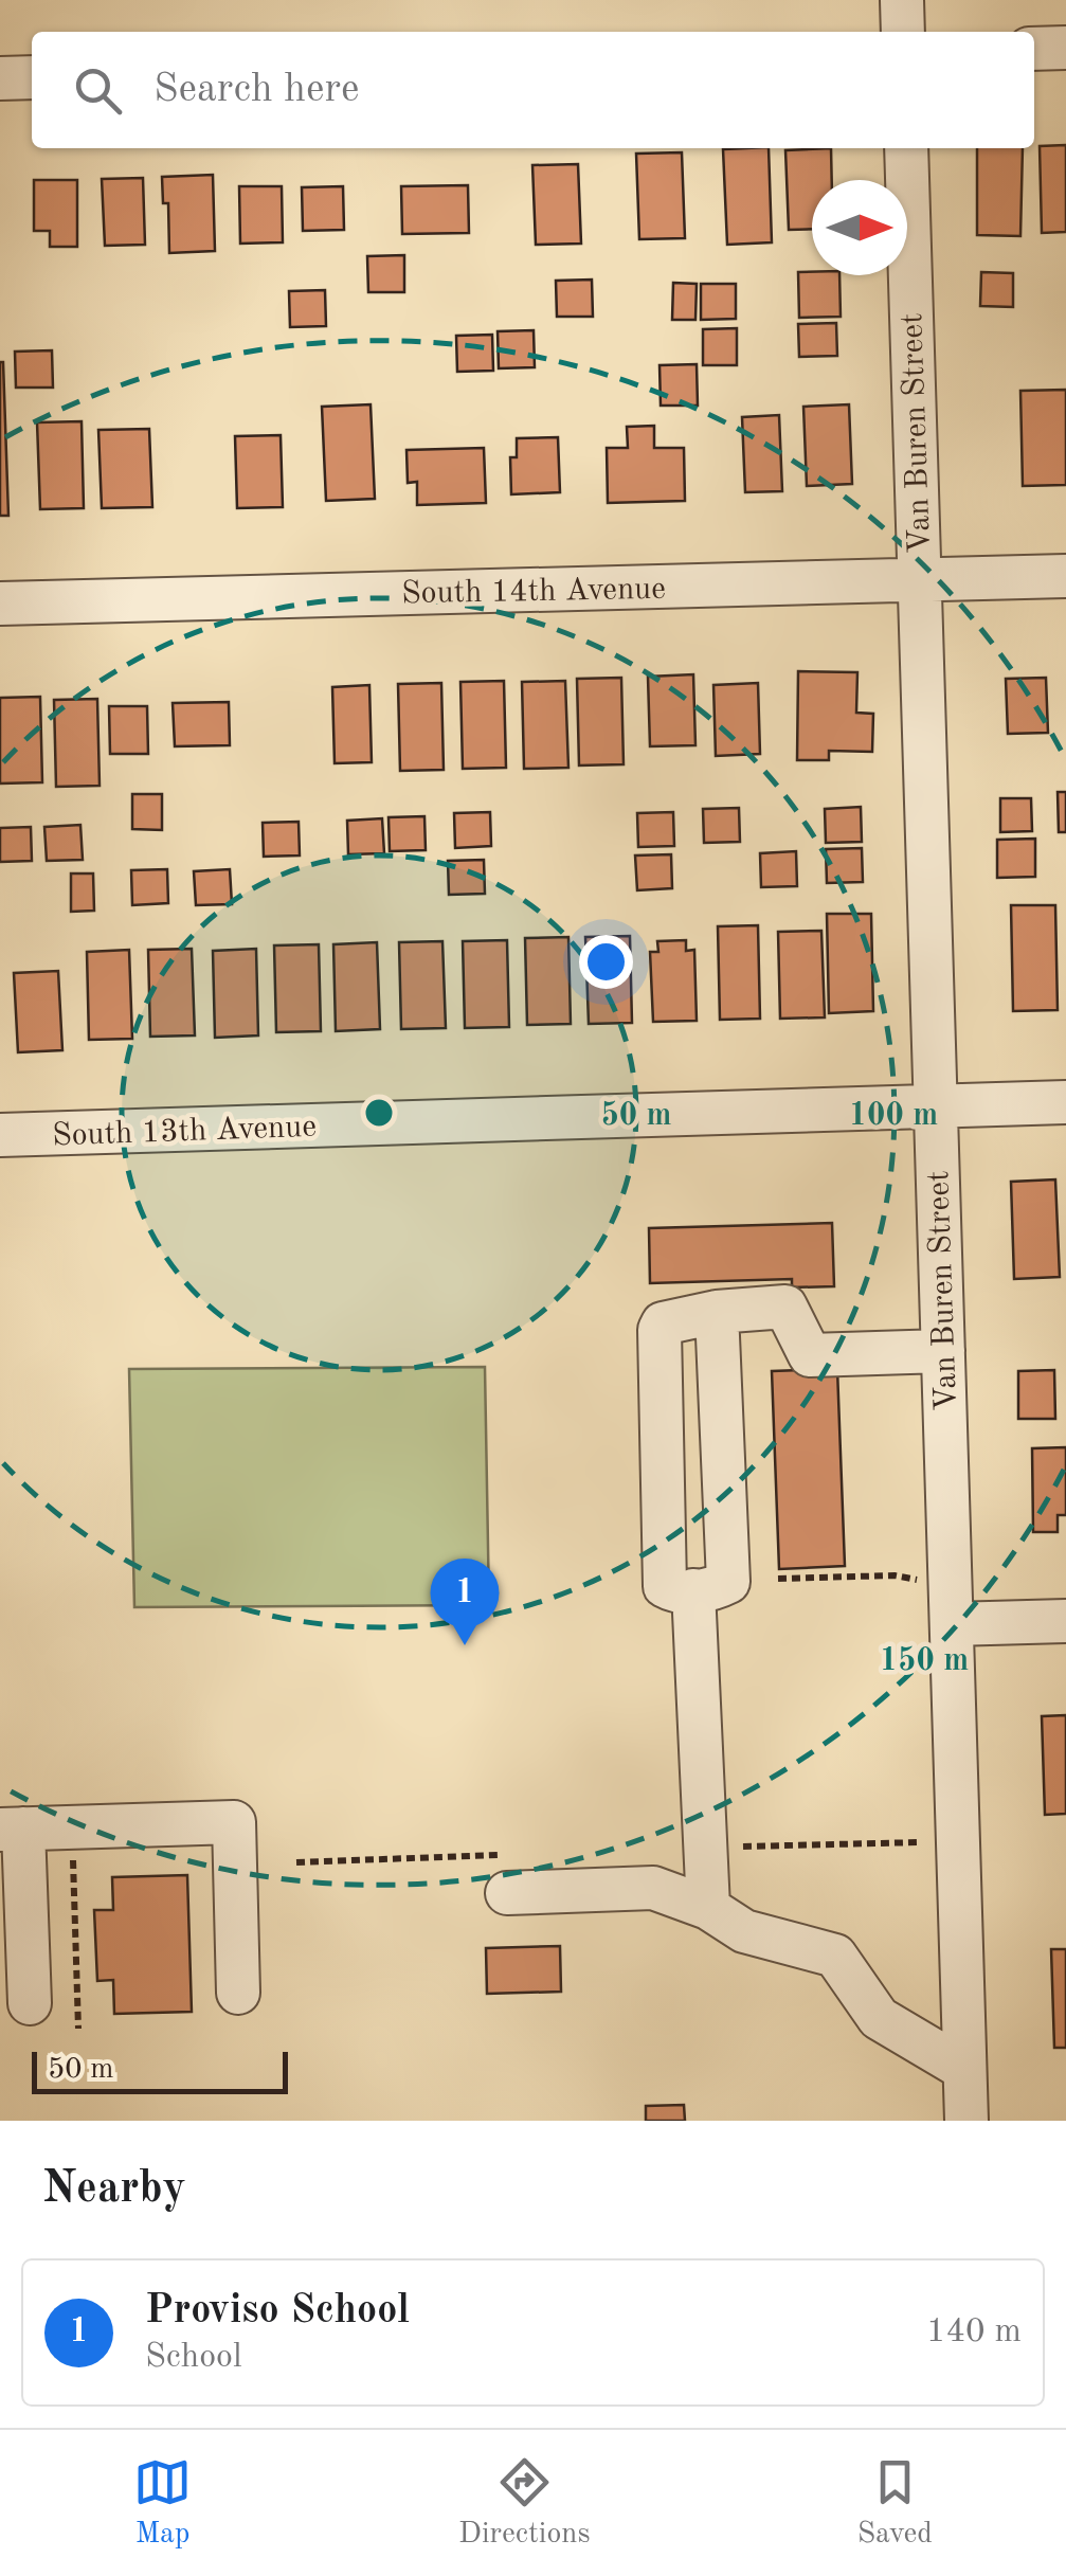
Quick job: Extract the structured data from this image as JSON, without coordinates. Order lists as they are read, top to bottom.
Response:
{
  "streets": {
    "street": ["Van Buren Street", "South 14th Avenue", "South 13th Avenue"]
  },
  "crossings": [
    ["Van Buren Street", "South 14th Avenue"],
    ["Van Buren Street", "South 13th Avenue"]
  ],
  "scale_bar": "50 m",
  "north": "right",
  "page": {
    "search": "Search here",
    "pins": "1",
    "scale": "50 m",
    "heading": "Nearby",
    "list": [
      {
        "mark": "1",
        "name": "Proviso School",
        "note": "School",
        "value": "140 m"
      }
    ],
    "nav": ["Map", "Directions", "Saved"]
  },
  "rings": ["50 m", "100 m", "150 m"]
}
